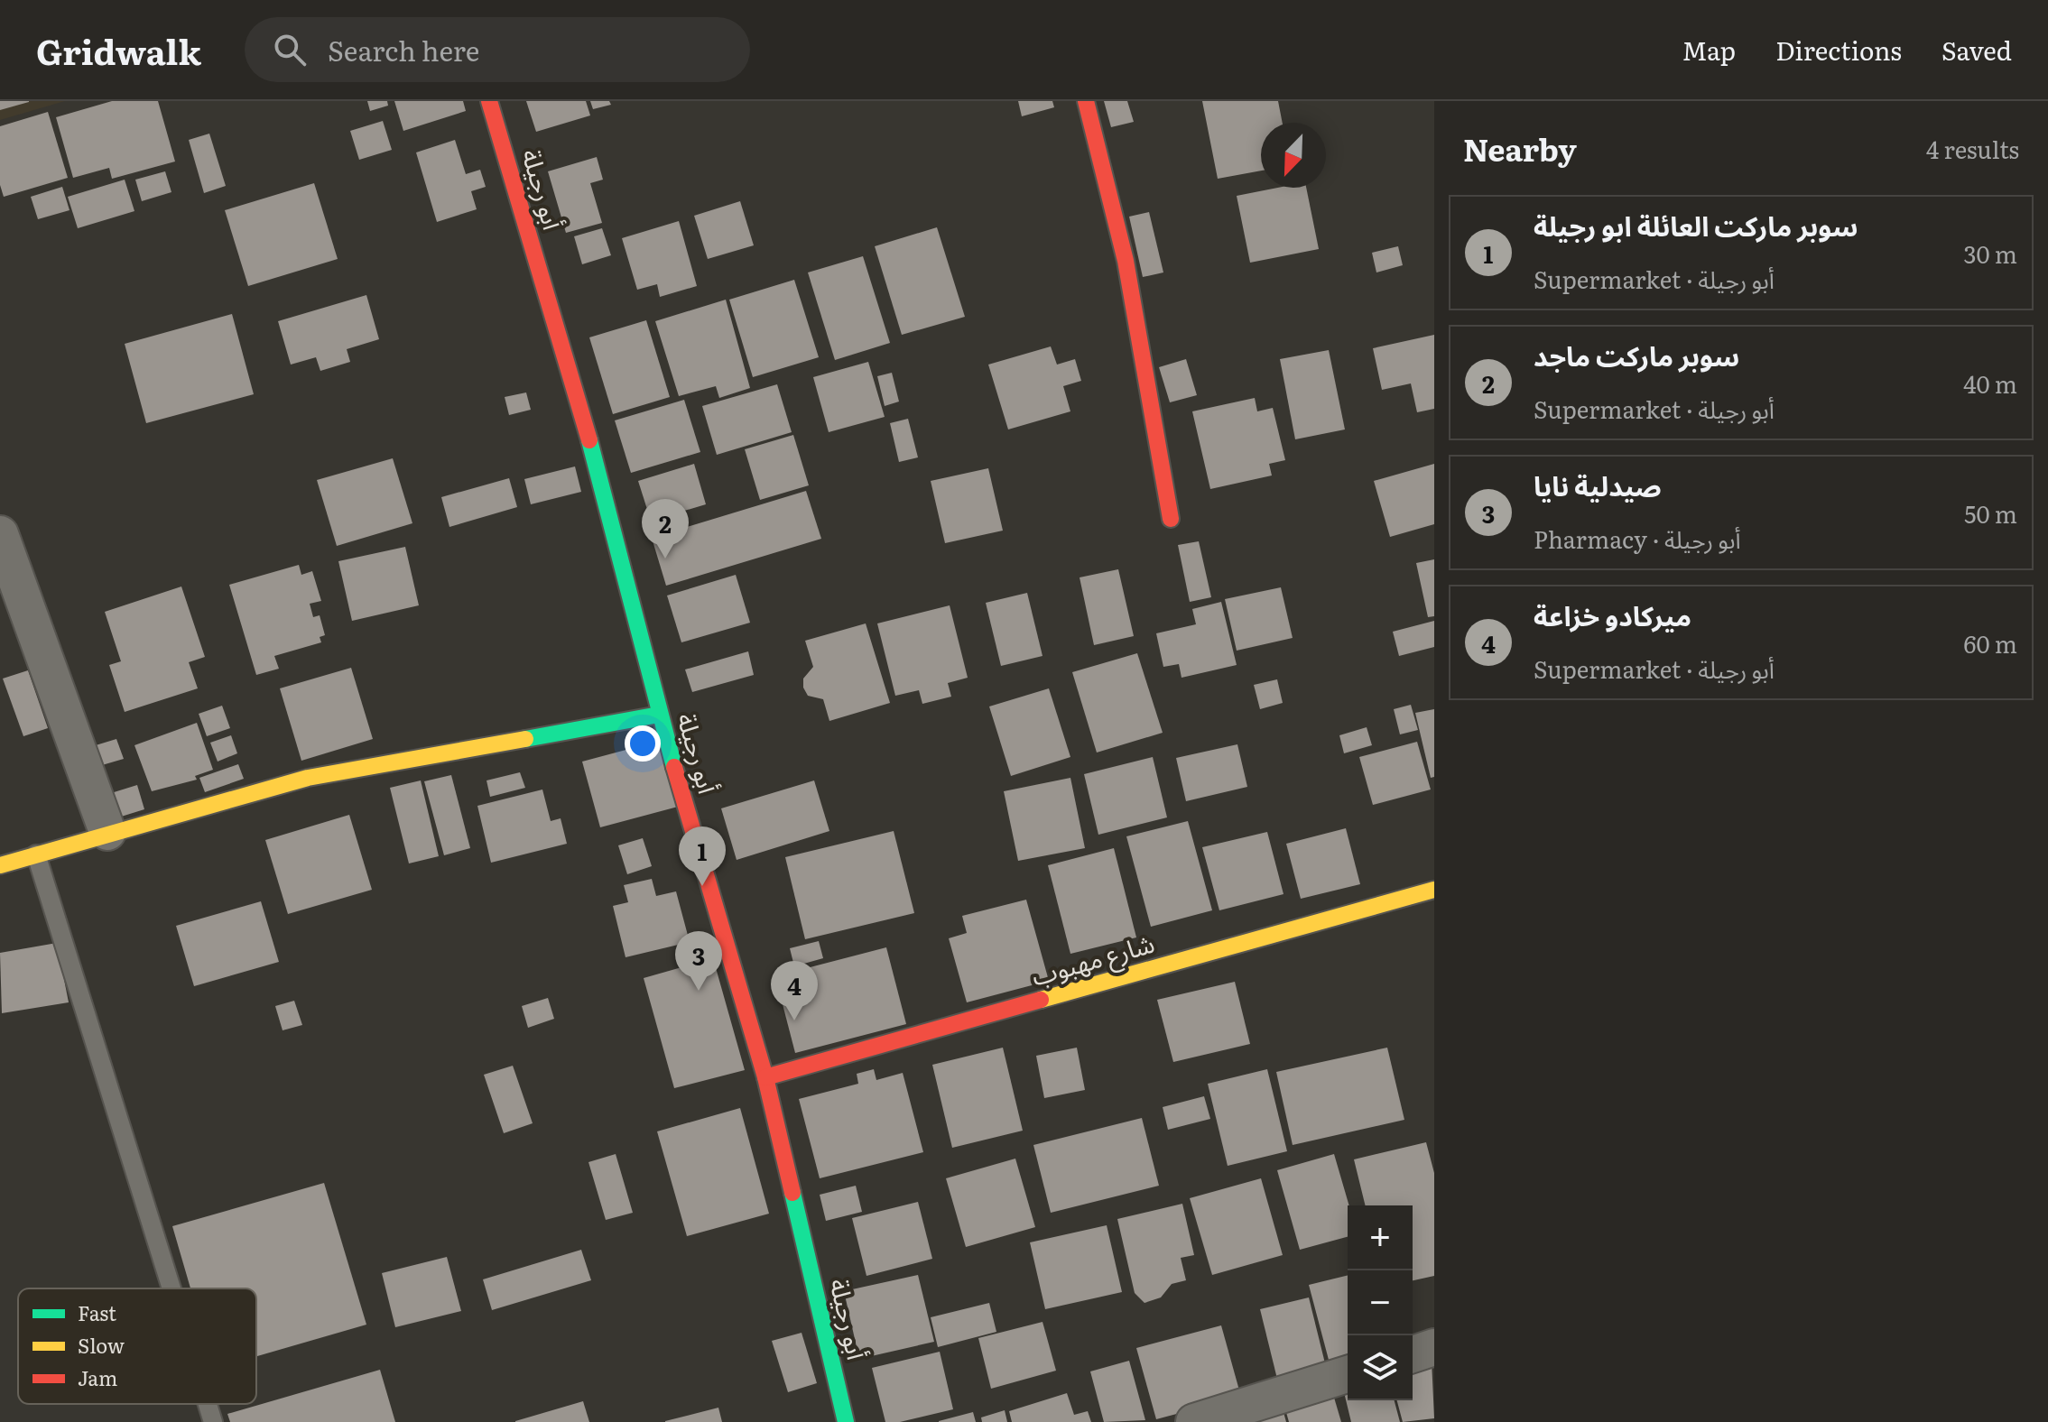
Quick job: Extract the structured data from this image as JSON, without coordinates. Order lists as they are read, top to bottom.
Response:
{
  "streets": {
    "street": ["أبو رجيلة", "شارع مهبوب"]
  },
  "crossings": [
    ["أبو رجيلة", "شارع مهبوب"]
  ],
  "legend": ["Fast", "Slow", "Jam"],
  "north": "bottom left",
  "page": {
    "header": "Gridwalk",
    "search": "Search here",
    "nav": ["Map", "Directions", "Saved"],
    "heading": ["Nearby", "4 results"],
    "list": [
      {
        "mark": "1",
        "name": "سوبر ماركت العائلة ابو رجيلة",
        "note": "Supermarket · أبو رجيلة",
        "value": "30 m"
      },
      {
        "mark": "2",
        "name": "سوبر ماركت ماجد",
        "note": "Supermarket · أبو رجيلة",
        "value": "40 m"
      },
      {
        "mark": "3",
        "name": "صيدلية نايا",
        "note": "Pharmacy · أبو رجيلة",
        "value": "50 m"
      },
      {
        "mark": "4",
        "name": "ميركادو خزاعة",
        "note": "Supermarket · أبو رجيلة",
        "value": "60 m"
      }
    ],
    "pins": [
      "2",
      "1",
      "3",
      "4"
    ],
    "map_buttons": ["+", "−"]
  }
}
